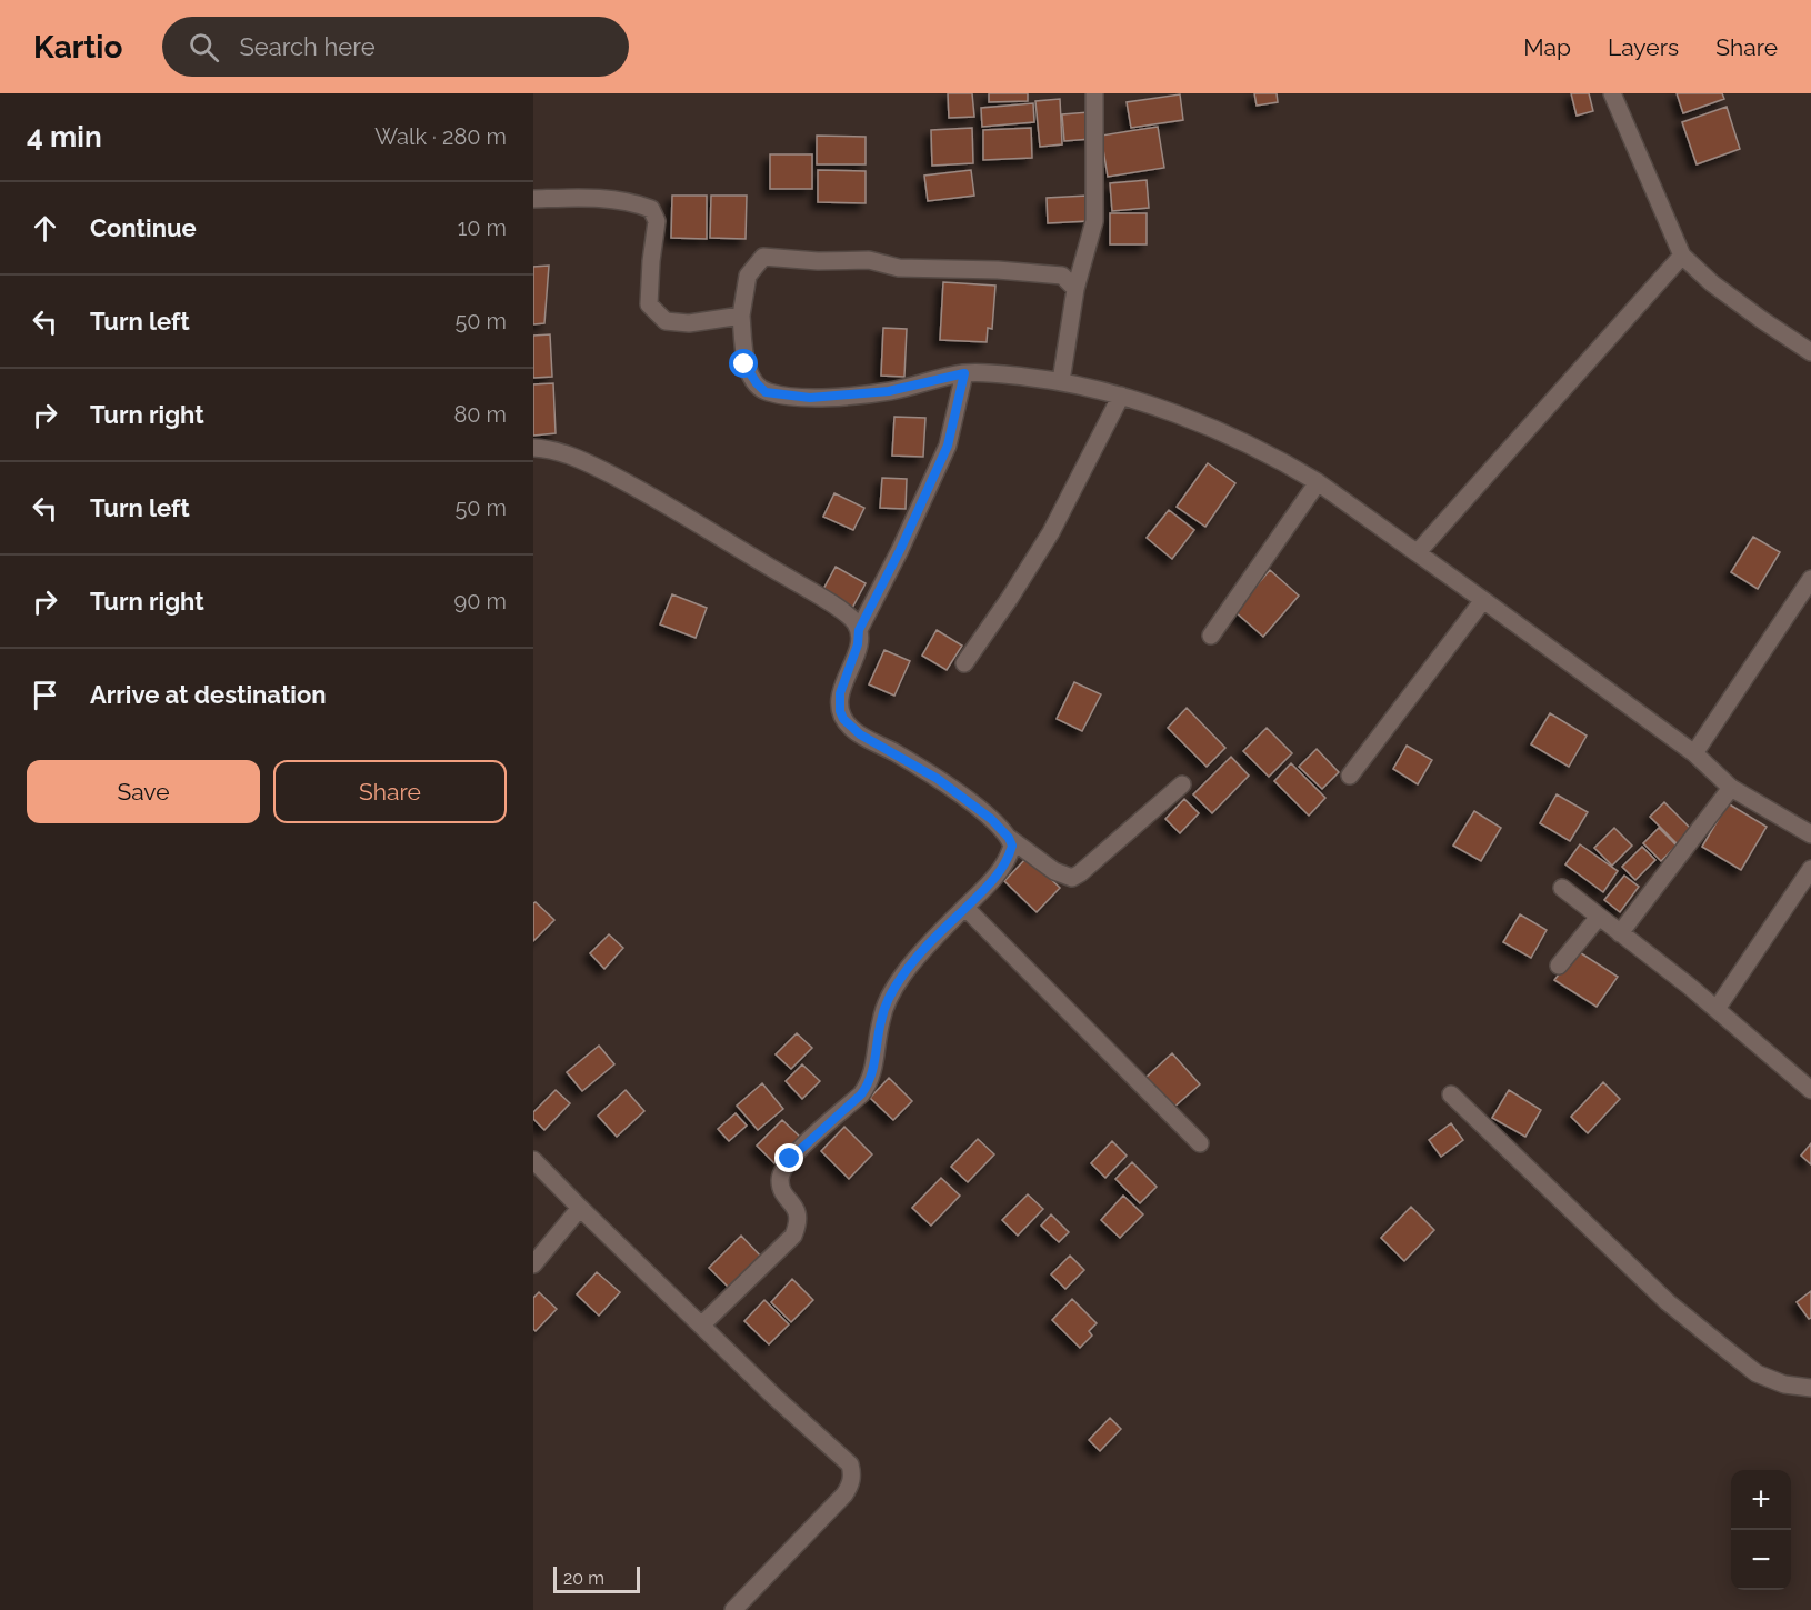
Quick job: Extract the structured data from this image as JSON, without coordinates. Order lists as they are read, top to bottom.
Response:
{
  "scale_bar": "20 m",
  "page": {
    "header": "Kartio",
    "search": "Search here",
    "nav": ["Map", "Layers", "Share"],
    "heading": ["4 min", "Walk · 280 m"],
    "list": [
      ["Continue", "10 m"],
      ["Turn left", "50 m"],
      ["Turn right", "80 m"],
      ["Turn left", "50 m"],
      ["Turn right", "90 m"],
      "Arrive at destination"
    ],
    "buttons": ["Save", "Share"],
    "map_buttons": ["+", "−"],
    "scale": "20 m"
  }
}
